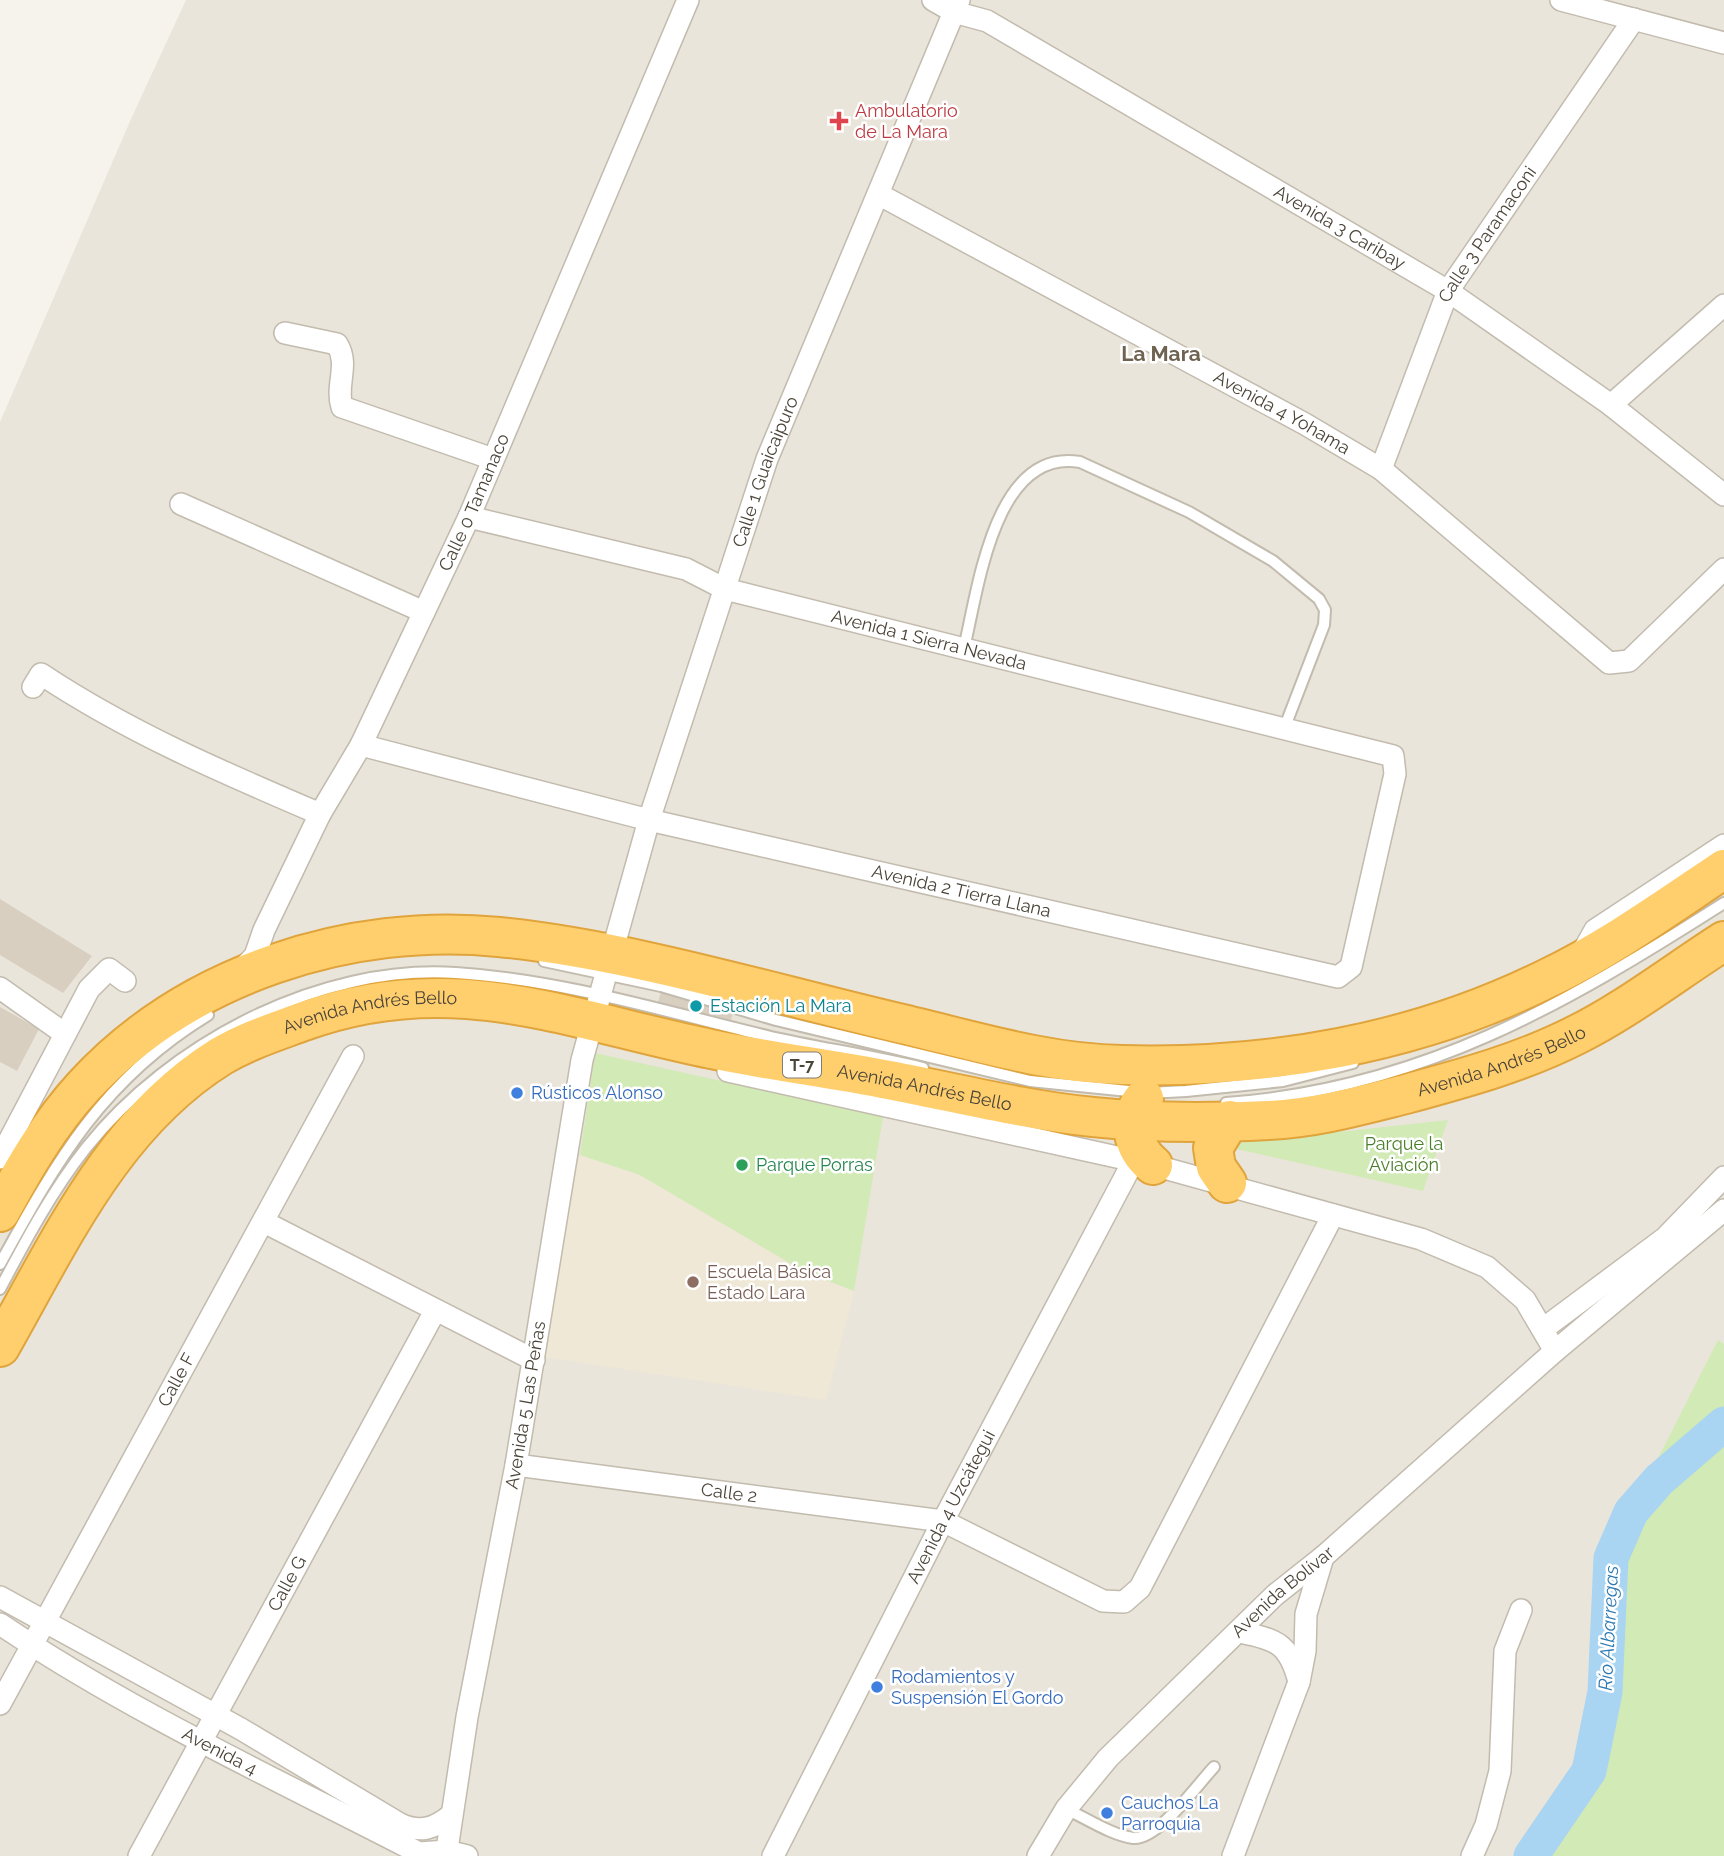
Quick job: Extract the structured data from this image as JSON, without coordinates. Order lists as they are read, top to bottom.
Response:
{
  "streets": {
    "highway": ["Avenida Andrés Bello", "T-7"],
    "street": [
      "Avenida 3 Caribay",
      "Calle 3 Paramaconi",
      "Avenida 4 Yohama",
      "Calle 1 Guaicaipuro",
      "Calle 0 Tamanaco",
      "Avenida 1 Sierra Nevada",
      "Avenida 2 Tierra Llana",
      "Calle F",
      "Avenida 5 Las Peñas",
      "Calle 2",
      "Avenida 4 Uzcátegui",
      "Calle G",
      "Avenida Bolívar",
      "Avenida 4"
    ]
  },
  "crossings": [
    ["Avenida 3 Caribay", "Calle 3 Paramaconi"],
    ["Avenida 3 Caribay", "Calle 1 Guaicaipuro"],
    ["Calle 3 Paramaconi", "Avenida 4 Yohama"],
    ["Avenida 4 Yohama", "Calle 1 Guaicaipuro"],
    ["Calle 1 Guaicaipuro", "Avenida 1 Sierra Nevada"],
    ["Calle 1 Guaicaipuro", "Avenida 2 Tierra Llana"],
    ["Calle 1 Guaicaipuro", "Avenida Andrés Bello"],
    ["Calle 1 Guaicaipuro", "Avenida 5 Las Peñas"],
    ["Calle 0 Tamanaco", "Avenida 1 Sierra Nevada"],
    ["Calle 0 Tamanaco", "Avenida 2 Tierra Llana"],
    ["Calle 0 Tamanaco", "Avenida Andrés Bello"],
    ["Avenida 1 Sierra Nevada", "Avenida 2 Tierra Llana"],
    ["Avenida Andrés Bello", "Avenida 5 Las Peñas"],
    ["Avenida Andrés Bello", "Avenida 4 Uzcátegui"],
    ["Calle F", "Avenida 4"],
    ["Avenida 5 Las Peñas", "Calle 2"],
    ["Avenida 5 Las Peñas", "Avenida 4"],
    ["Calle 2", "Avenida 4 Uzcátegui"],
    ["Calle G", "Avenida 4"]
  ],
  "districts": ["La Mara"],
  "water": ["Río Albarregas"],
  "parks": ["Parque la Aviación"],
  "places": {
    "health": ["Ambulatorio de La Mara"],
    "other": [
      "Estación La Mara",
      "Rústicos Alonso",
      "Parque Porras",
      "Escuela Básica Estado Lara",
      "Rodamientos y Suspensión El Gordo",
      "Cauchos La Parroquia"
    ]
  }
}
